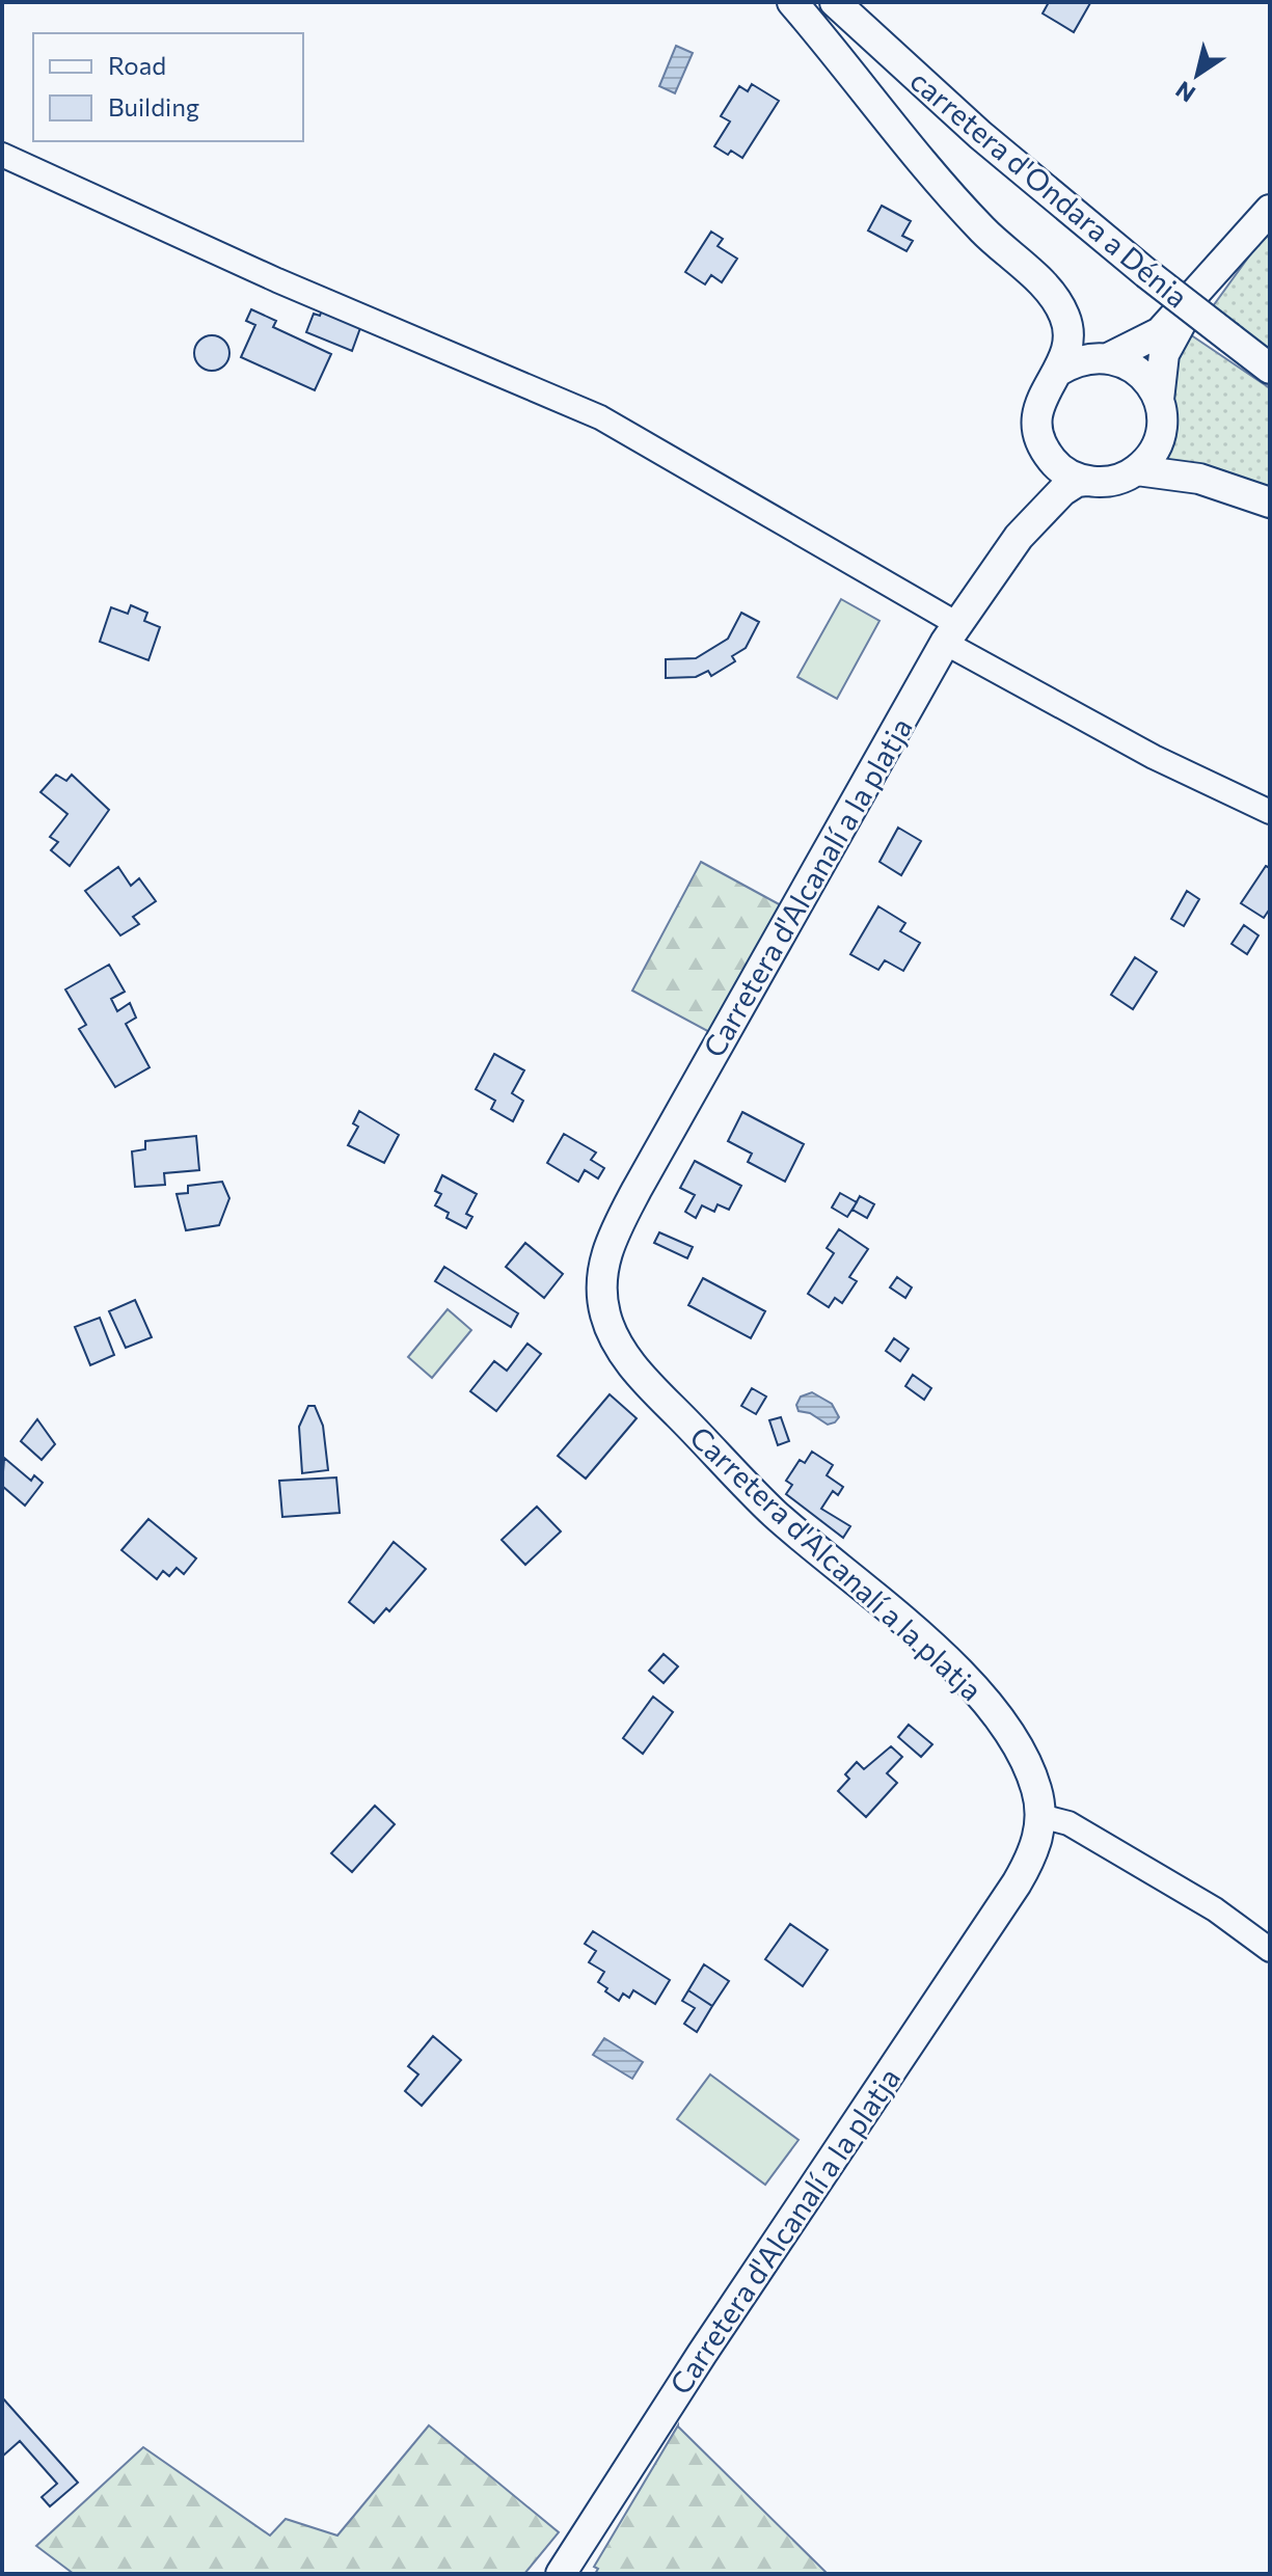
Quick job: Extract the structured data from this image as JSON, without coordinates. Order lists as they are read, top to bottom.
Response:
{
  "streets": {
    "main road": ["carretera d'Ondara a Dénia", "Carretera d'Alcanalí a la platja"]
  },
  "legend": ["Road", "Building"],
  "north": "bottom left"
}
